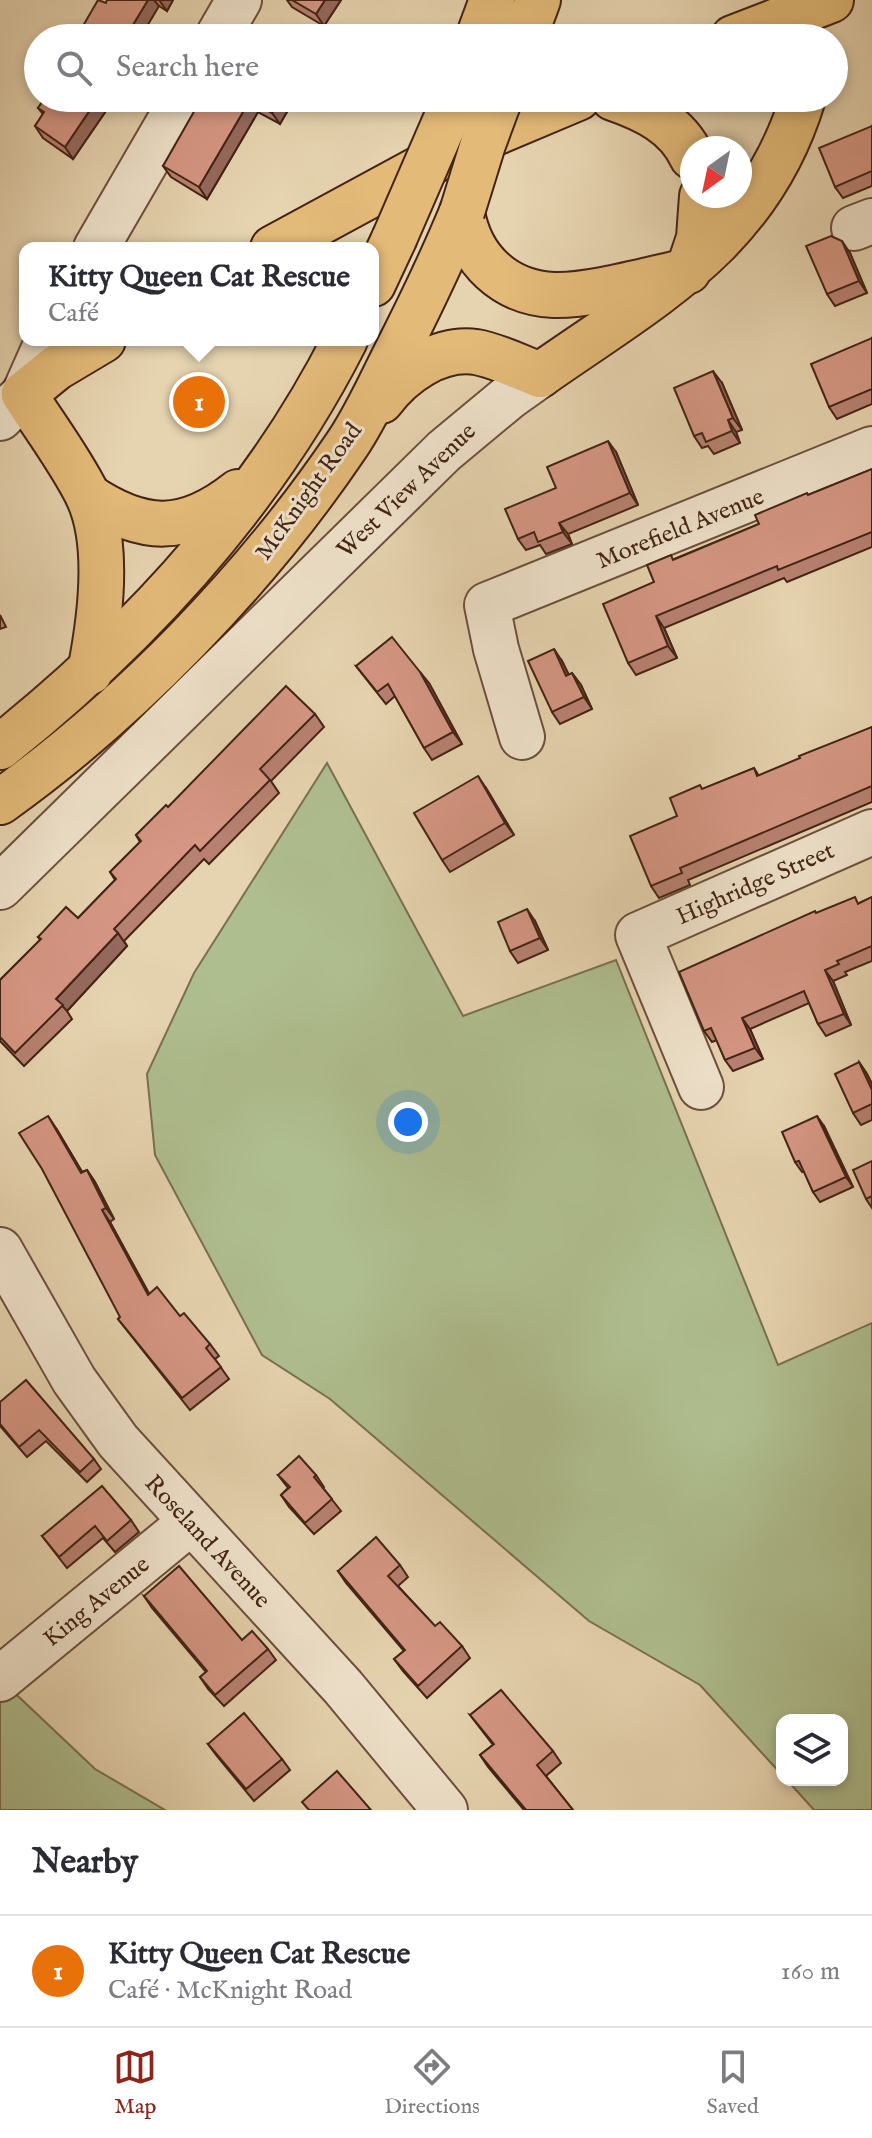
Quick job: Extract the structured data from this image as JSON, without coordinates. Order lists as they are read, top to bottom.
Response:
{
  "streets": {
    "main road": ["West View Avenue", "McKnight Road"],
    "street": [
      "Morefield Avenue",
      "Highridge Street",
      "Roseland Avenue",
      "King Avenue"
    ]
  },
  "crossings": [
    ["Roseland Avenue", "King Avenue"]
  ],
  "north": "bottom left",
  "page": {
    "search": "Search here",
    "popup": ["Kitty Queen Cat Rescue", "Café"],
    "pins": "1",
    "heading": "Nearby",
    "list": [
      {
        "mark": "1",
        "name": "Kitty Queen Cat Rescue",
        "note": "Café · McKnight Road",
        "value": "160 m"
      }
    ],
    "nav": ["Map", "Directions", "Saved"]
  }
}
